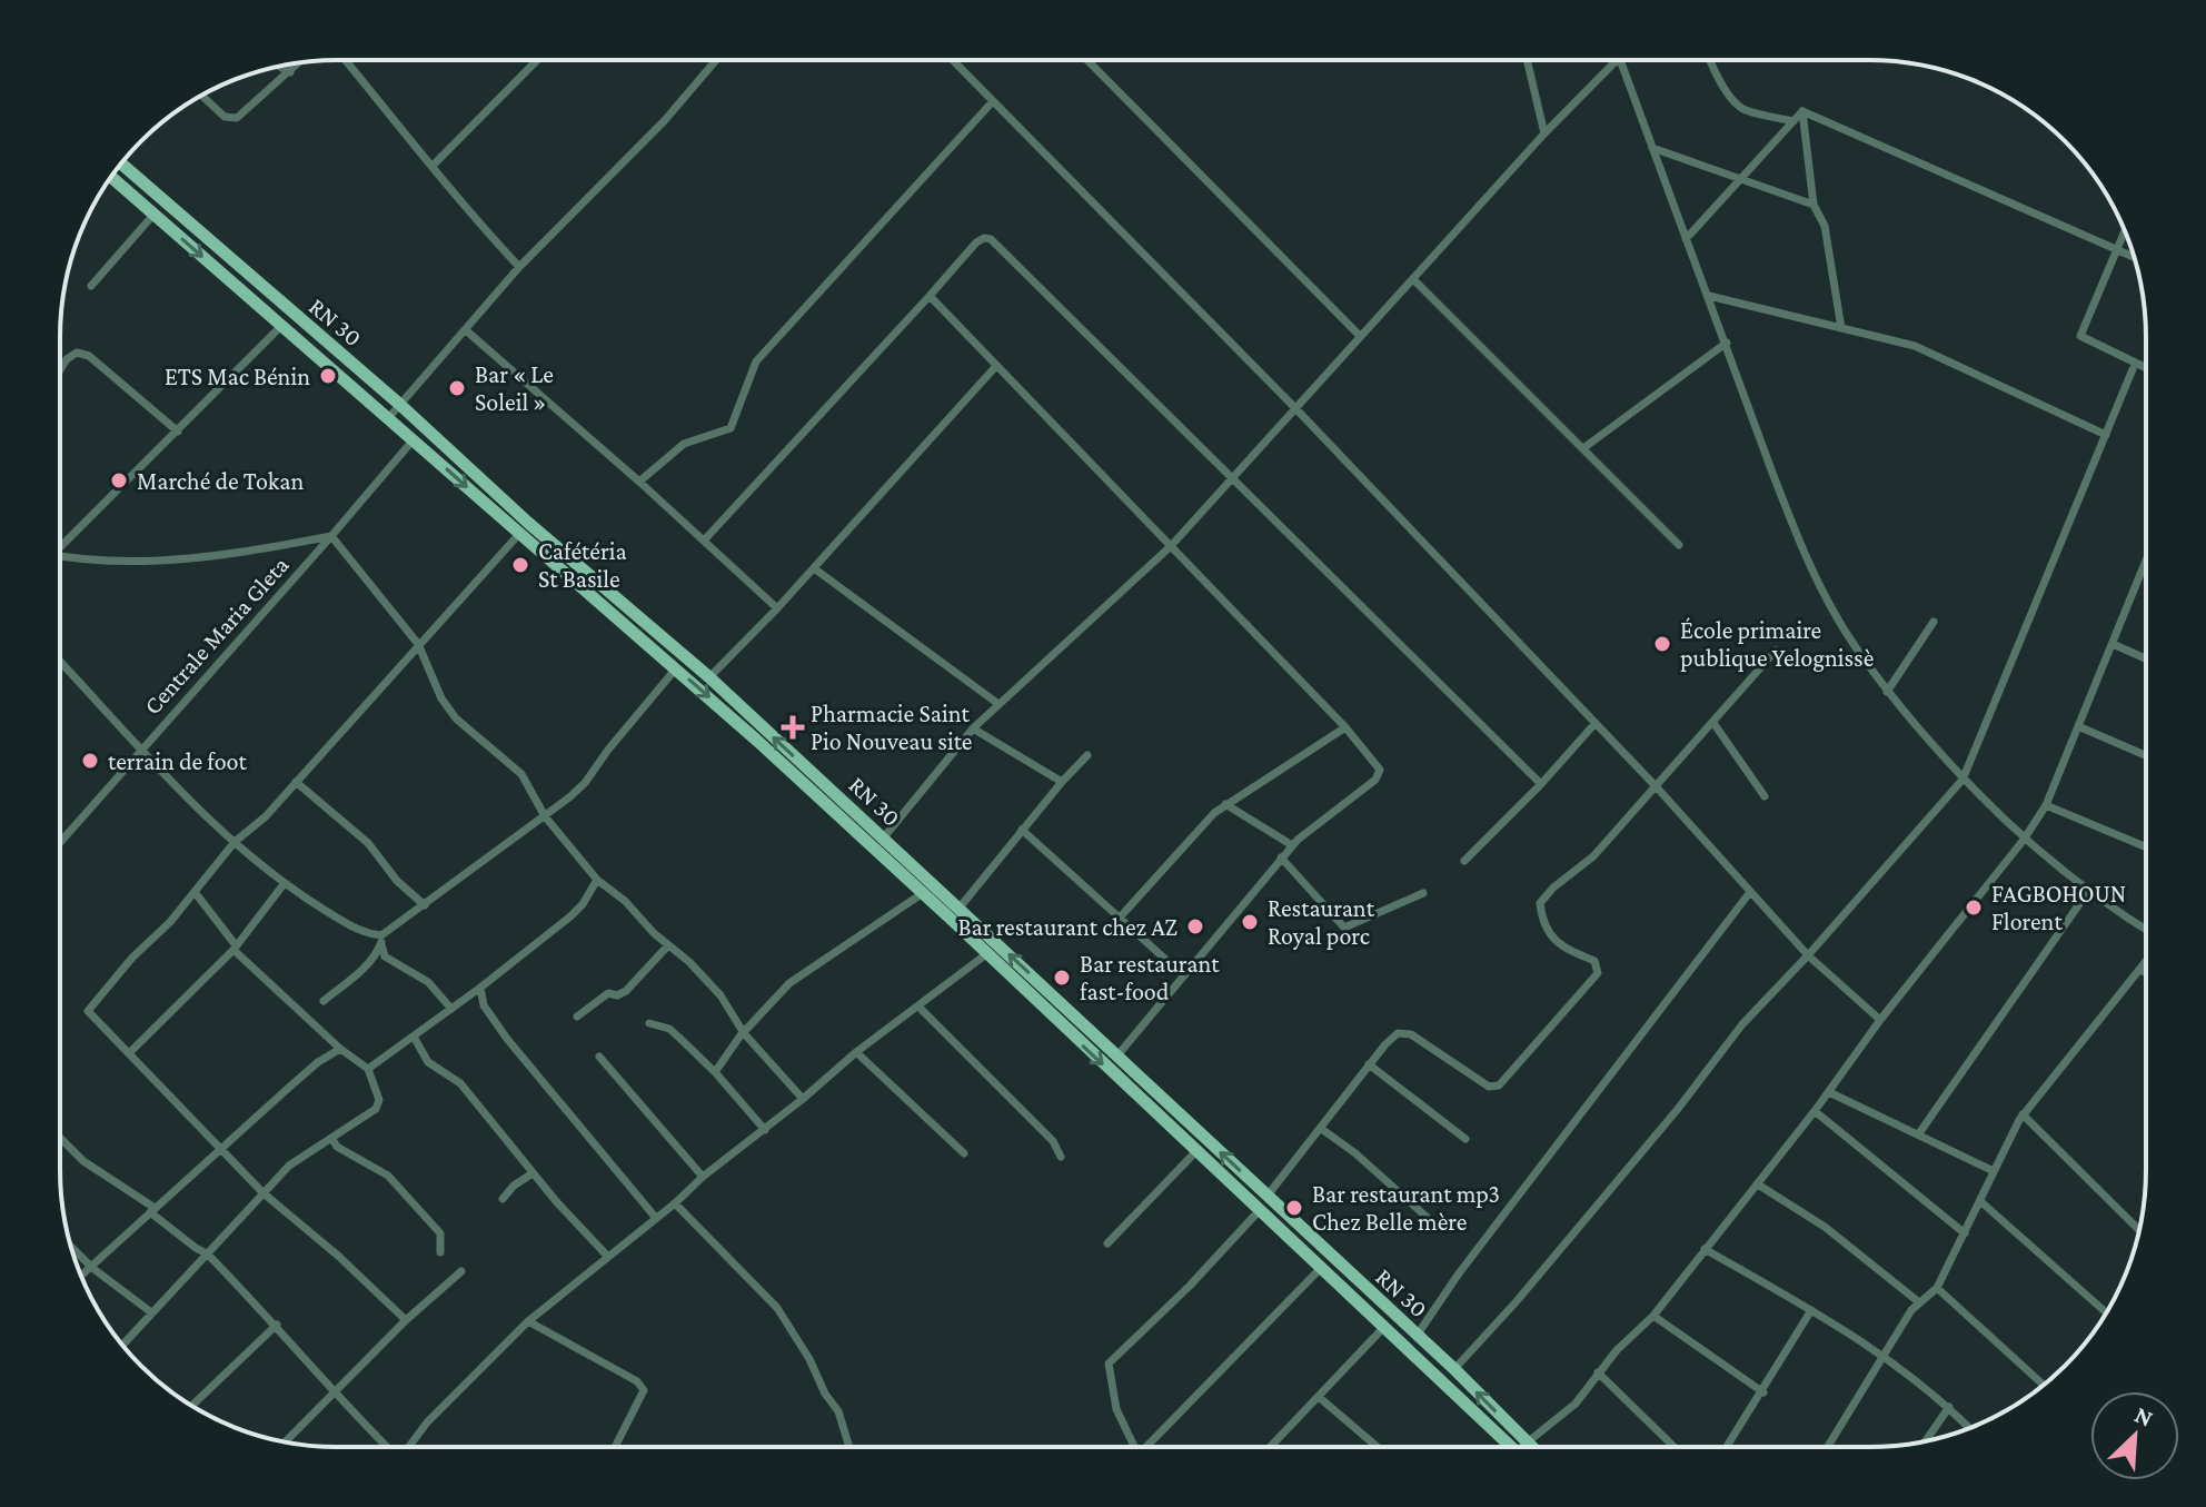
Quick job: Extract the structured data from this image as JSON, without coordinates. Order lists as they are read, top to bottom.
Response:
{
  "streets": {
    "main road": ["RN 30"],
    "street": ["Centrale Maria Gleta"]
  },
  "crossings": [
    ["RN 30", "Centrale Maria Gleta"]
  ],
  "places": {
    "other": [
      "ETS Mac Bénin",
      "Bar « Le Soleil »",
      "Marché de Tokan",
      "Cafétéria St Basile",
      "École primaire publique Yelognissè",
      "terrain de foot",
      "FAGBOHOUN Florent",
      "Restaurant Royal porc",
      "Bar restaurant chez AZ",
      "Bar restaurant fast-food",
      "Bar restaurant mp3 Chez Belle mère"
    ],
    "health": ["Pharmacie Saint Pio Nouveau site"]
  },
  "north": "top right"
}
